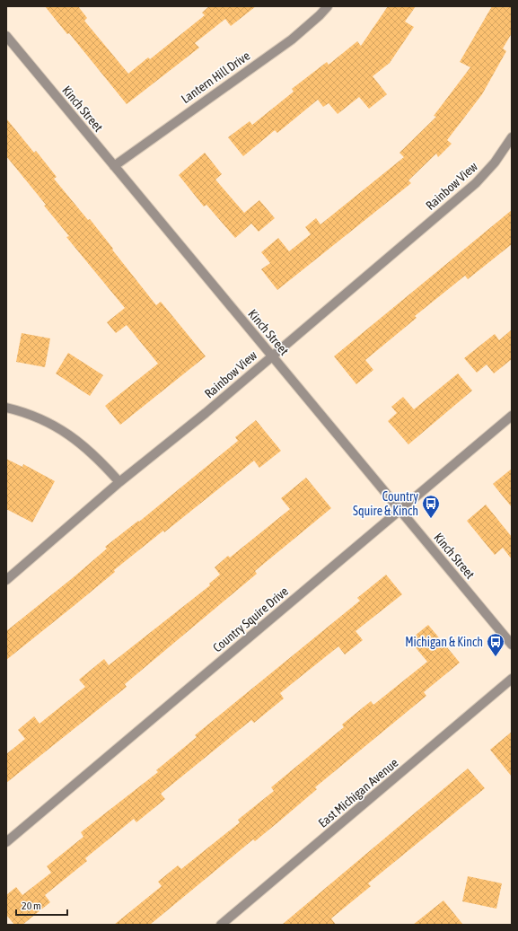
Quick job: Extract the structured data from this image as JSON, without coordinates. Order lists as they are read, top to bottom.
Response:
{
  "streets": {
    "street": [
      "Lantern Hill Drive",
      "Kinch Street",
      "Rainbow View",
      "Country Squire Drive",
      "East Michigan Avenue"
    ]
  },
  "crossings": [
    ["Lantern Hill Drive", "Kinch Street"],
    ["Kinch Street", "Rainbow View"],
    ["Kinch Street", "Country Squire Drive"]
  ],
  "places": {
    "bus stop": ["Country Squire & Kinch", "Michigan & Kinch"]
  },
  "scale_bar": "20 m"
}
